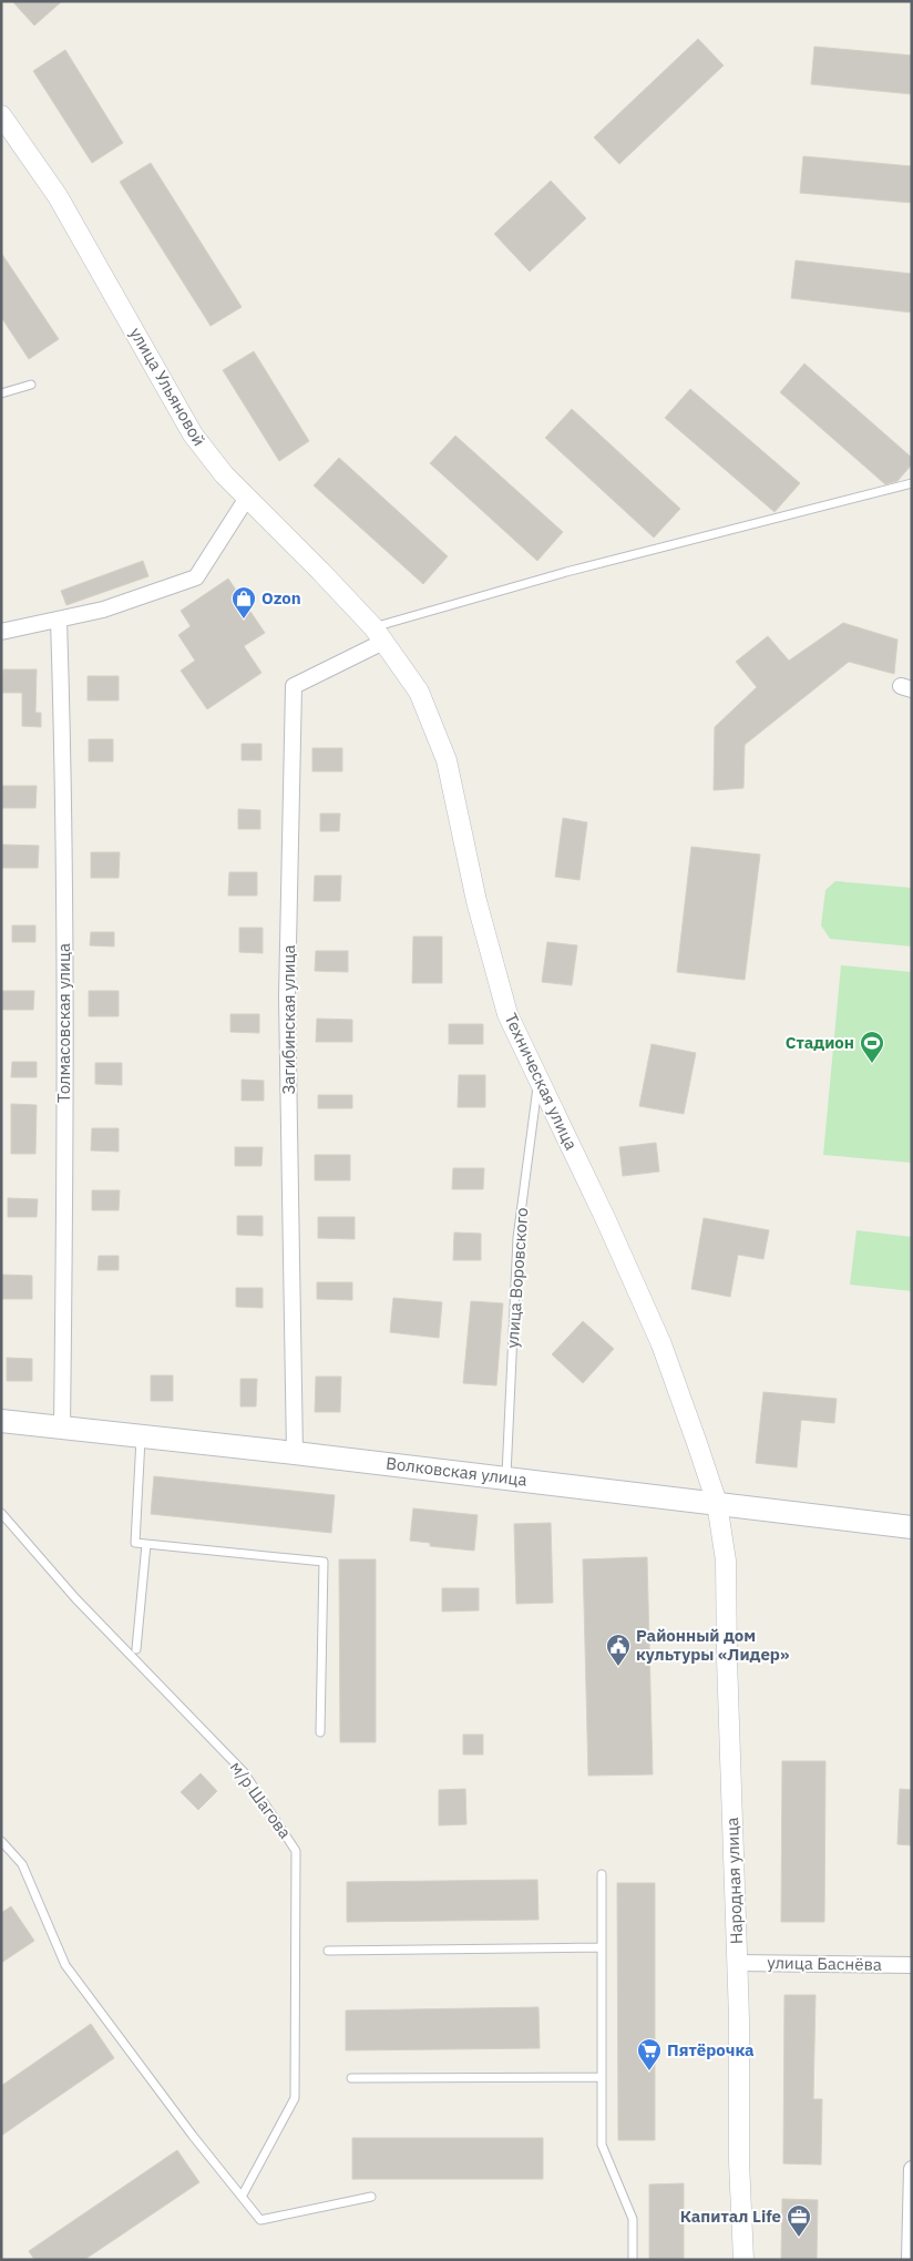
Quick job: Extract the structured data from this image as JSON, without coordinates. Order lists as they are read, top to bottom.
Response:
{
  "streets": {
    "main road": ["Волковская улица"],
    "street": [
      "улица Ульяновой",
      "Загибинская улица",
      "Толмасовская улица",
      "Техническая улица",
      "Народная улица",
      "улица Баснёва"
    ],
    "lane": ["улица Воровского", "м/р Шагова"]
  },
  "crossings": [
    ["улица Ульяновой", "Загибинская улица"],
    ["улица Ульяновой", "Техническая улица"],
    ["Загибинская улица", "Техническая улица"],
    ["Загибинская улица", "Волковская улица"],
    ["Толмасовская улица", "Волковская улица"],
    ["Техническая улица", "улица Воровского"],
    ["Техническая улица", "Волковская улица"],
    ["Техническая улица", "Народная улица"],
    ["улица Воровского", "Волковская улица"],
    ["Волковская улица", "Народная улица"],
    ["Народная улица", "улица Баснёва"]
  ],
  "places": {
    "shop": ["Ozon"],
    "sports": ["Стадион"],
    "public building": ["Районный дом культуры «Лидер»"],
    "supermarket": ["Пятёрочка"],
    "office": ["Капитал Life"]
  }
}
